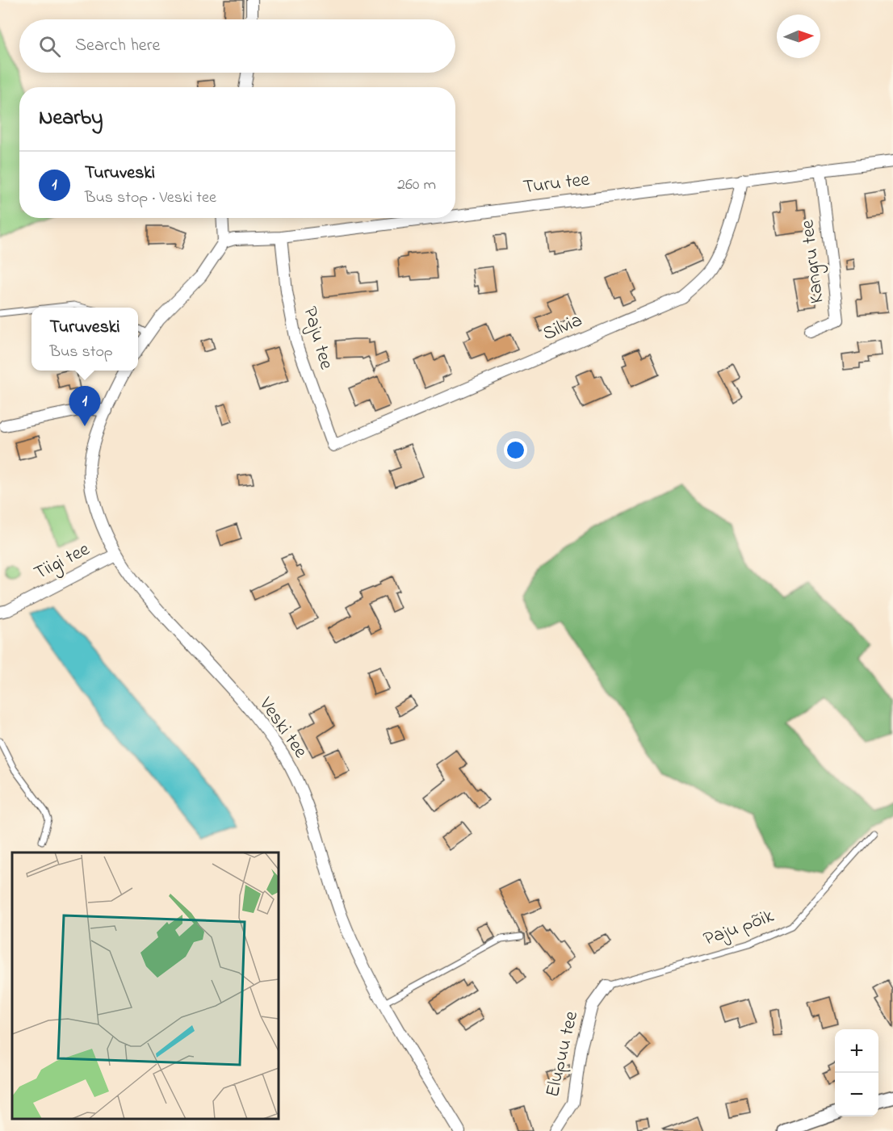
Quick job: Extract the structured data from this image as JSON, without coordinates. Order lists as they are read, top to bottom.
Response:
{
  "streets": {
    "street": [
      "Turu tee",
      "Kangru tee",
      "Silvia",
      "Paju tee",
      "Tiigi tee",
      "Veski tee",
      "Elupuu tee"
    ],
    "lane": ["Paju põik"]
  },
  "crossings": [
    ["Turu tee", "Kangru tee"],
    ["Turu tee", "Silvia"],
    ["Turu tee", "Paju tee"],
    ["Silvia", "Paju tee"],
    ["Tiigi tee", "Veski tee"],
    ["Paju põik", "Elupuu tee"]
  ],
  "north": "right",
  "page": {
    "search": "Search here",
    "heading": "Nearby",
    "list": [
      {
        "mark": "1",
        "name": "Turuveski",
        "note": "Bus stop · Veski tee",
        "value": "260 m"
      }
    ],
    "popup": ["Turuveski", "Bus stop"],
    "pins": "1",
    "map_buttons": ["+", "−"]
  }
}
